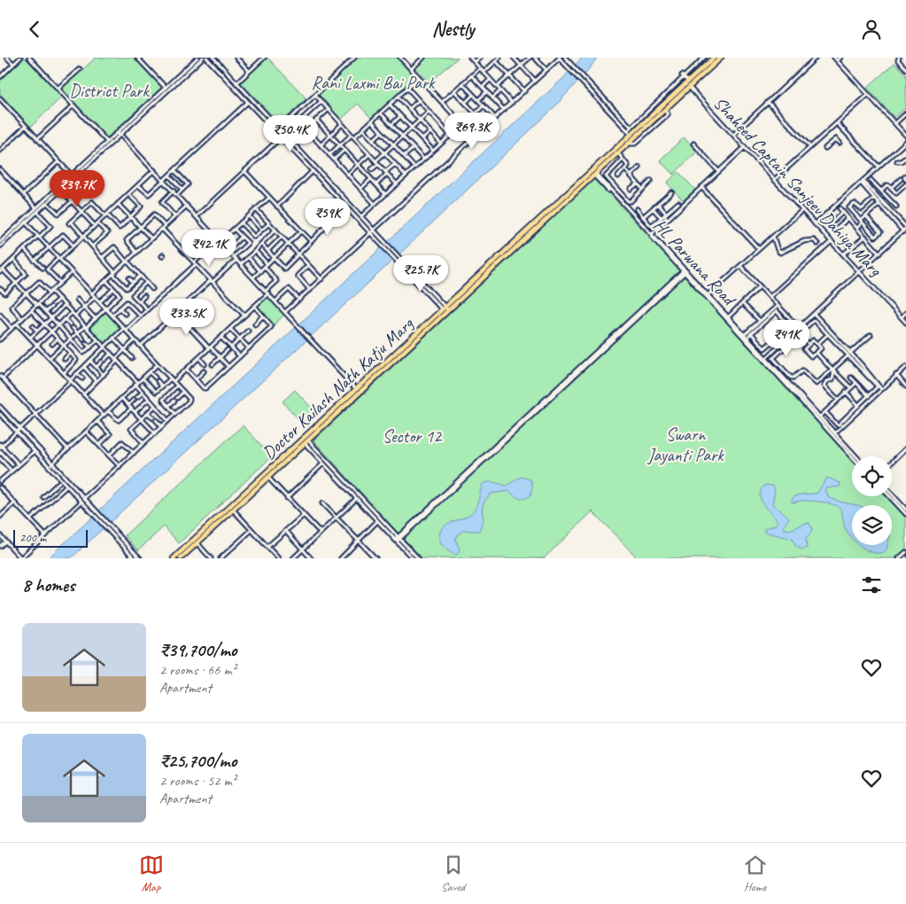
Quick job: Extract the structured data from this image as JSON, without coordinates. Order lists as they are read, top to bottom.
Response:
{
  "streets": {
    "main road": ["Doctor Kailash Nath Katju Marg"],
    "street": ["Shaheed Captain Sanjeev Dahiya Marg", "HL Parwana Road"]
  },
  "crossings": [
    ["Shaheed Captain Sanjeev Dahiya Marg", "Doctor Kailash Nath Katju Marg"],
    ["HL Parwana Road", "Doctor Kailash Nath Katju Marg"]
  ],
  "parks": [
    "Rani Laxmi Bai Park",
    "District Park",
    "Swarn Jayanti Park",
    "Sector 12"
  ],
  "scale_bar": "200 m",
  "page": {
    "header": "Nestly",
    "price": [
      "₹69.3K",
      "₹50.4K",
      "₹39.7K",
      "₹59K",
      "₹42.1K",
      "₹25.7K",
      "₹33.5K",
      "₹41K"
    ],
    "scale": "200 m",
    "heading": "8 homes",
    "list": [
      {
        "name": "₹39,700/mo",
        "note": "2 rooms · 66 m² · Apartment"
      },
      {
        "name": "₹25,700/mo",
        "note": "2 rooms · 52 m² · Apartment"
      }
    ],
    "tabs": ["Map", "Saved", "Home"]
  }
}
